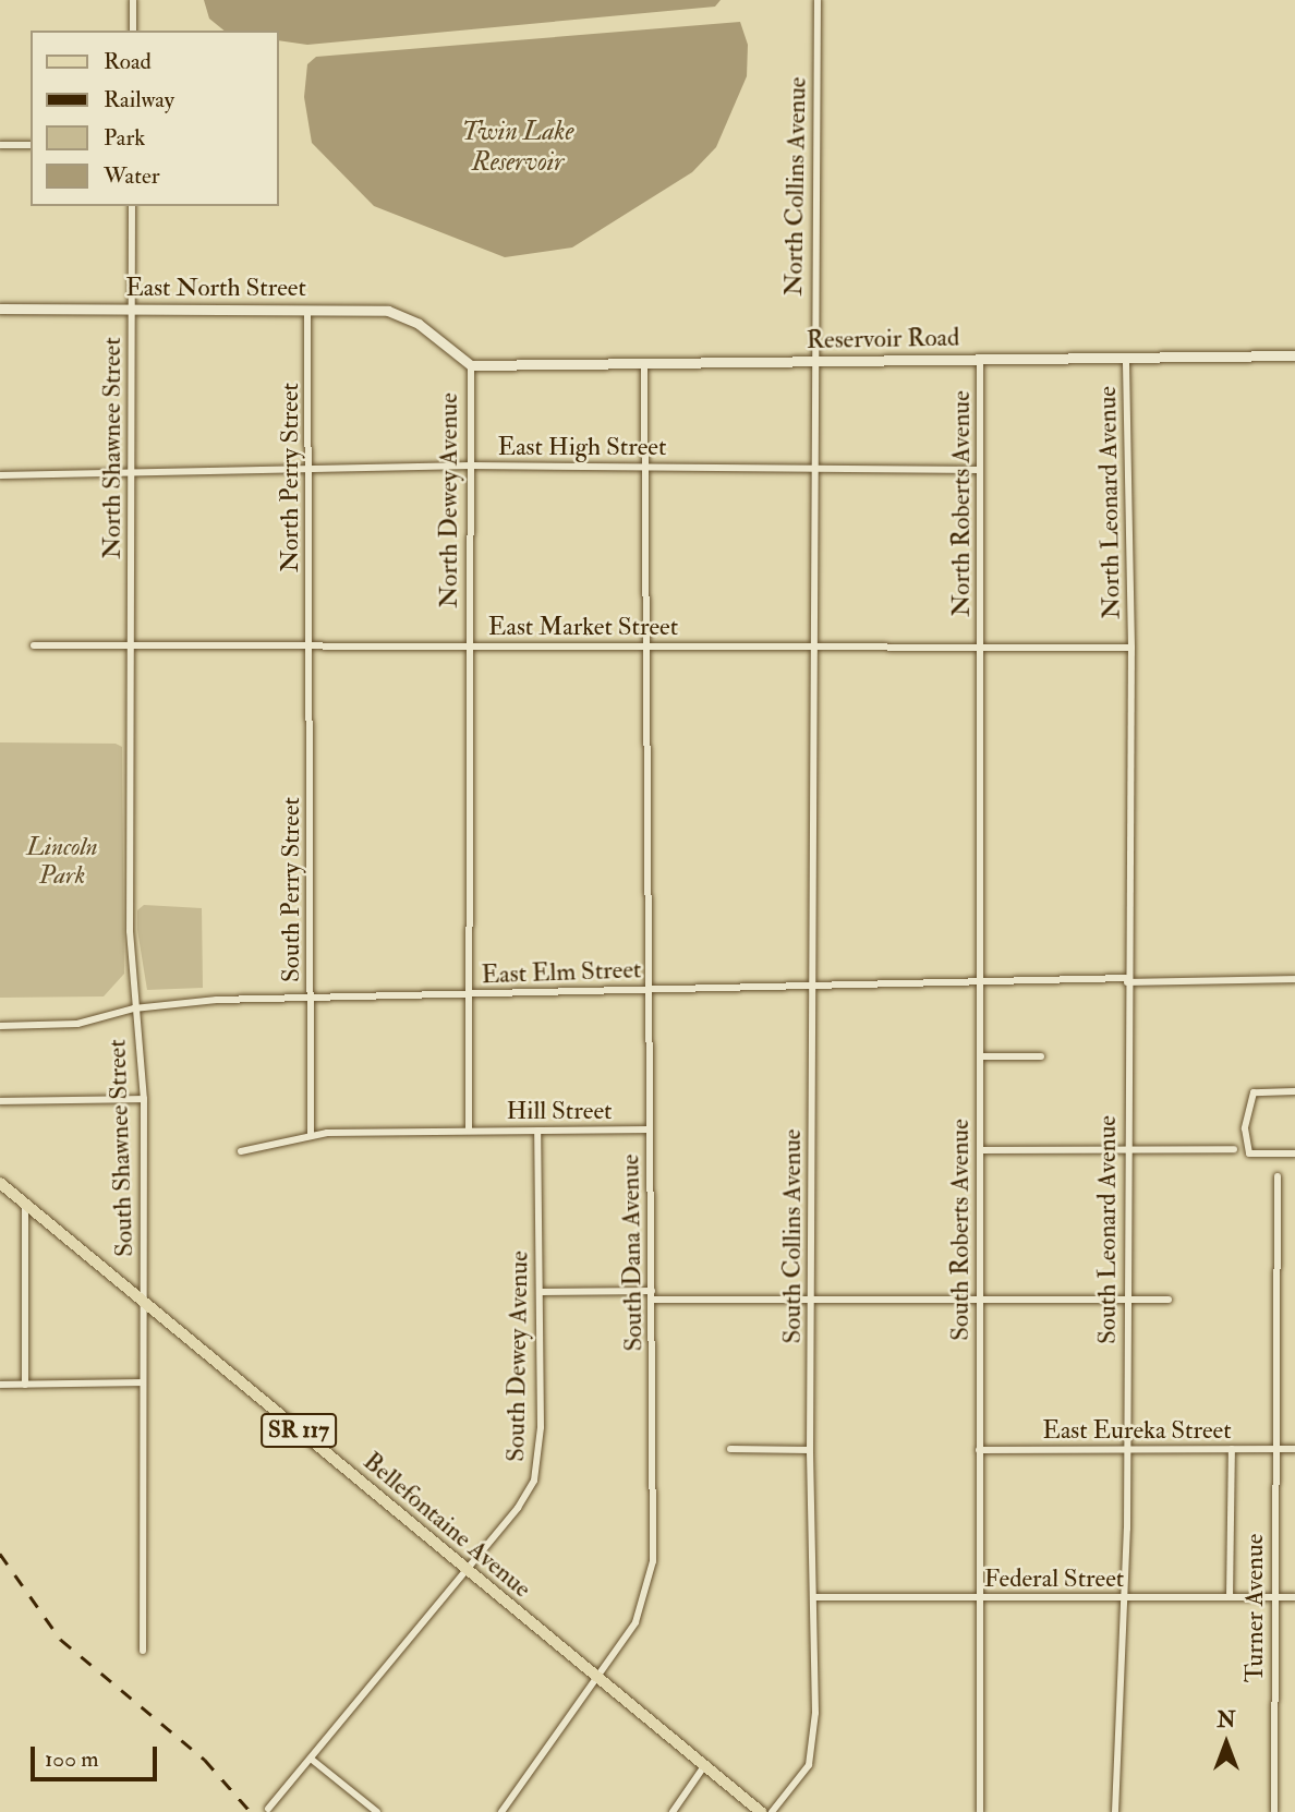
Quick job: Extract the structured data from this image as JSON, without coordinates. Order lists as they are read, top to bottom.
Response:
{
  "streets": {
    "main road": ["SR 117", "Bellefontaine Avenue"],
    "street": [
      "North Collins Avenue",
      "East North Street",
      "Reservoir Road",
      "East High Street",
      "North Shawnee Street",
      "North Perry Street",
      "North Dewey Avenue",
      "North Leonard Avenue",
      "North Roberts Avenue",
      "East Market Street",
      "South Perry Street",
      "East Elm Street",
      "Hill Street",
      "South Shawnee Street",
      "South Roberts Avenue",
      "South Leonard Avenue",
      "South Collins Avenue",
      "South Dana Avenue",
      "South Dewey Avenue",
      "East Eureka Street",
      "Federal Street",
      "Turner Avenue"
    ]
  },
  "crossings": [
    ["North Collins Avenue", "Reservoir Road"],
    ["North Collins Avenue", "East High Street"],
    ["North Collins Avenue", "East Market Street"],
    ["North Collins Avenue", "South Collins Avenue"],
    ["East North Street", "North Shawnee Street"],
    ["East North Street", "North Perry Street"],
    ["East North Street", "North Dewey Avenue"],
    ["Reservoir Road", "North Dewey Avenue"],
    ["Reservoir Road", "North Leonard Avenue"],
    ["Reservoir Road", "North Roberts Avenue"],
    ["Reservoir Road", "South Dana Avenue"],
    ["East High Street", "North Shawnee Street"],
    ["East High Street", "North Perry Street"],
    ["East High Street", "North Dewey Avenue"],
    ["East High Street", "North Roberts Avenue"],
    ["East High Street", "South Dana Avenue"],
    ["North Shawnee Street", "East Market Street"],
    ["North Shawnee Street", "South Shawnee Street"],
    ["North Perry Street", "East Market Street"],
    ["North Perry Street", "South Perry Street"],
    ["North Dewey Avenue", "East Market Street"],
    ["North Leonard Avenue", "East Market Street"],
    ["North Leonard Avenue", "South Leonard Avenue"],
    ["North Roberts Avenue", "East Market Street"],
    ["North Roberts Avenue", "South Roberts Avenue"],
    ["East Market Street", "South Perry Street"],
    ["East Market Street", "South Shawnee Street"],
    ["East Market Street", "South Roberts Avenue"],
    ["East Market Street", "South Leonard Avenue"],
    ["East Market Street", "South Collins Avenue"],
    ["East Market Street", "South Dana Avenue"],
    ["South Perry Street", "East Elm Street"],
    ["South Perry Street", "Hill Street"],
    ["East Elm Street", "South Shawnee Street"],
    ["East Elm Street", "South Roberts Avenue"],
    ["East Elm Street", "South Leonard Avenue"],
    ["East Elm Street", "South Collins Avenue"],
    ["East Elm Street", "South Dana Avenue"],
    ["Hill Street", "South Dana Avenue"],
    ["Hill Street", "South Dewey Avenue"],
    ["South Shawnee Street", "Bellefontaine Avenue"],
    ["South Roberts Avenue", "East Eureka Street"],
    ["South Roberts Avenue", "Federal Street"],
    ["South Leonard Avenue", "East Eureka Street"],
    ["South Leonard Avenue", "Federal Street"],
    ["South Collins Avenue", "Federal Street"],
    ["South Dana Avenue", "Bellefontaine Avenue"],
    ["South Dewey Avenue", "Bellefontaine Avenue"],
    ["East Eureka Street", "Turner Avenue"],
    ["Federal Street", "Turner Avenue"]
  ],
  "water": ["Twin Lake Reservoir"],
  "parks": ["Lincoln Park"],
  "legend": [
    "Road",
    "Railway",
    "Park",
    "Water"
  ],
  "scale_bar": "100 m",
  "north": "top"
}
